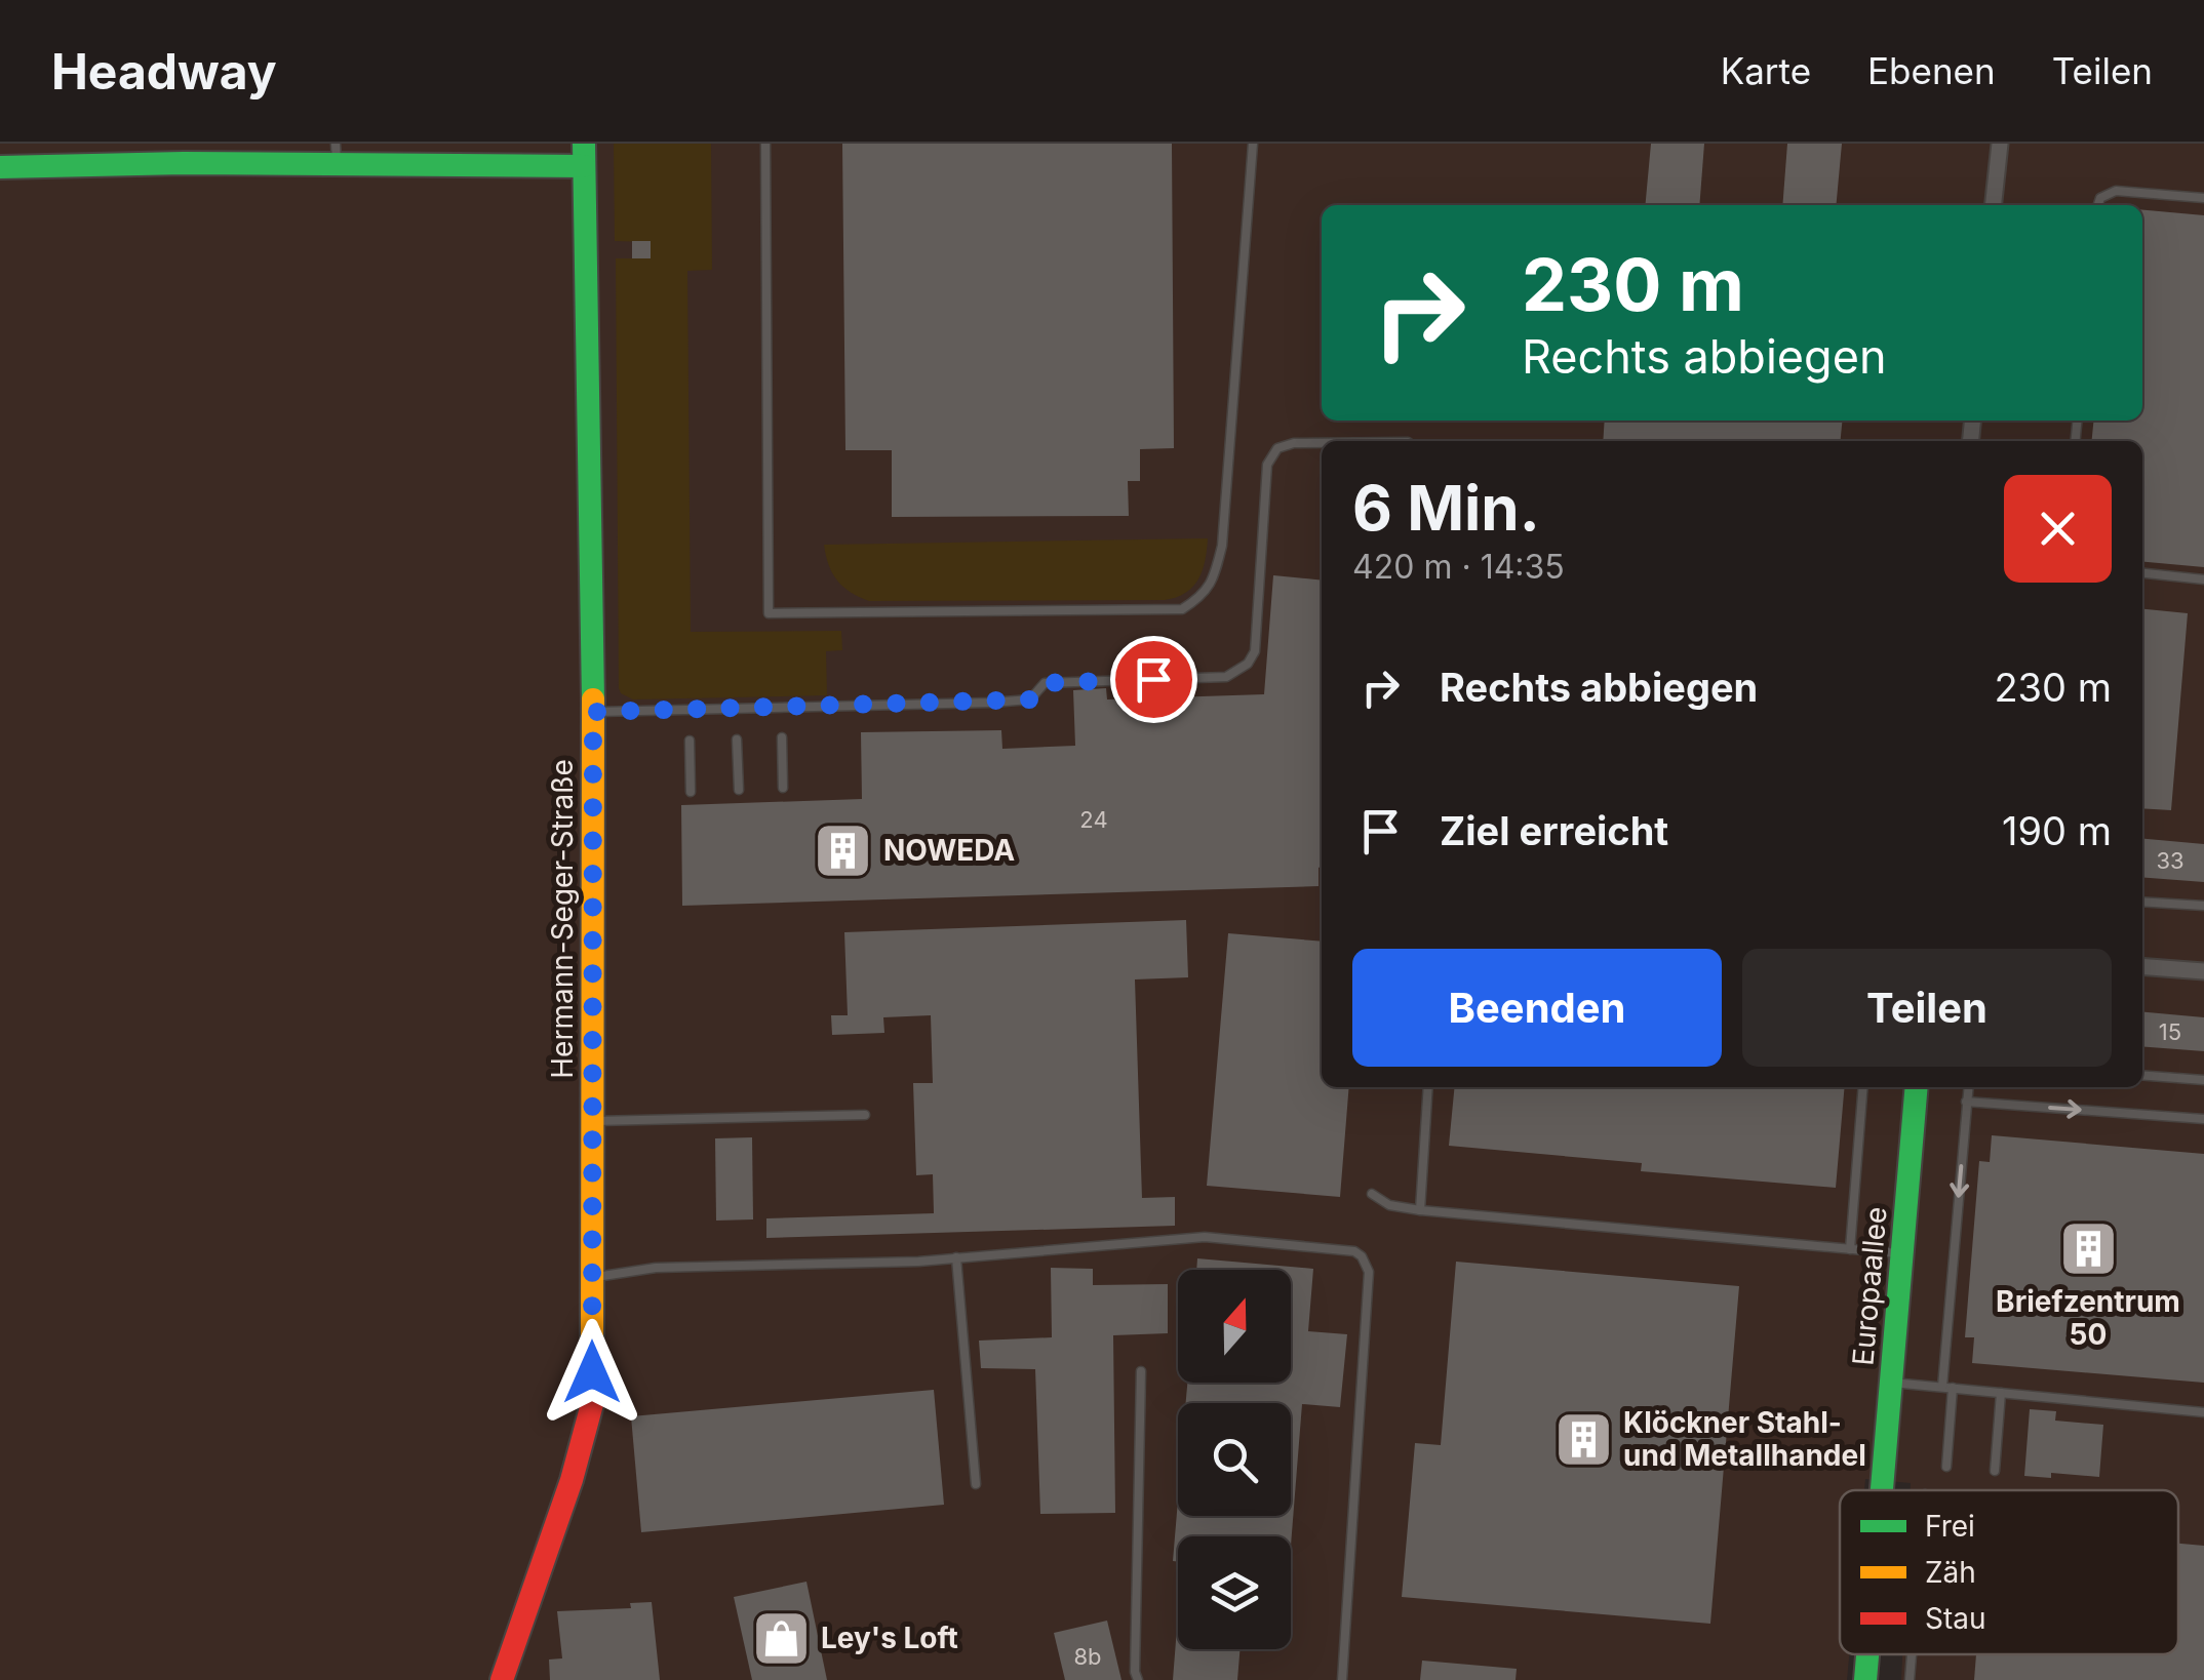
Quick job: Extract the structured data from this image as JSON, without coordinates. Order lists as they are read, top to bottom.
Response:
{
  "streets": {
    "street": ["Hermann-Seger-Straße", "Europaallee"]
  },
  "places": {
    "building": ["NOWEDA", "Briefzentrum 50", "Klöckner Stahl- und Metallhandel"],
    "shop": ["Ley's Loft"]
  },
  "house_numbers": [
    "24",
    "33",
    "15",
    "8b"
  ],
  "legend": ["Frei", "Zäh", "Stau"],
  "north": "top",
  "page": {
    "header": "Headway",
    "nav": ["Karte", "Ebenen", "Teilen"],
    "turn": ["230 m", "Rechts abbiegen"],
    "heading": ["6 Min.", "420 m · 14:35"],
    "list": [
      {
        "name": "Rechts abbiegen",
        "value": "230 m"
      },
      {
        "name": "Ziel erreicht",
        "value": "190 m"
      }
    ],
    "buttons": ["Beenden", "Teilen"]
  }
}
